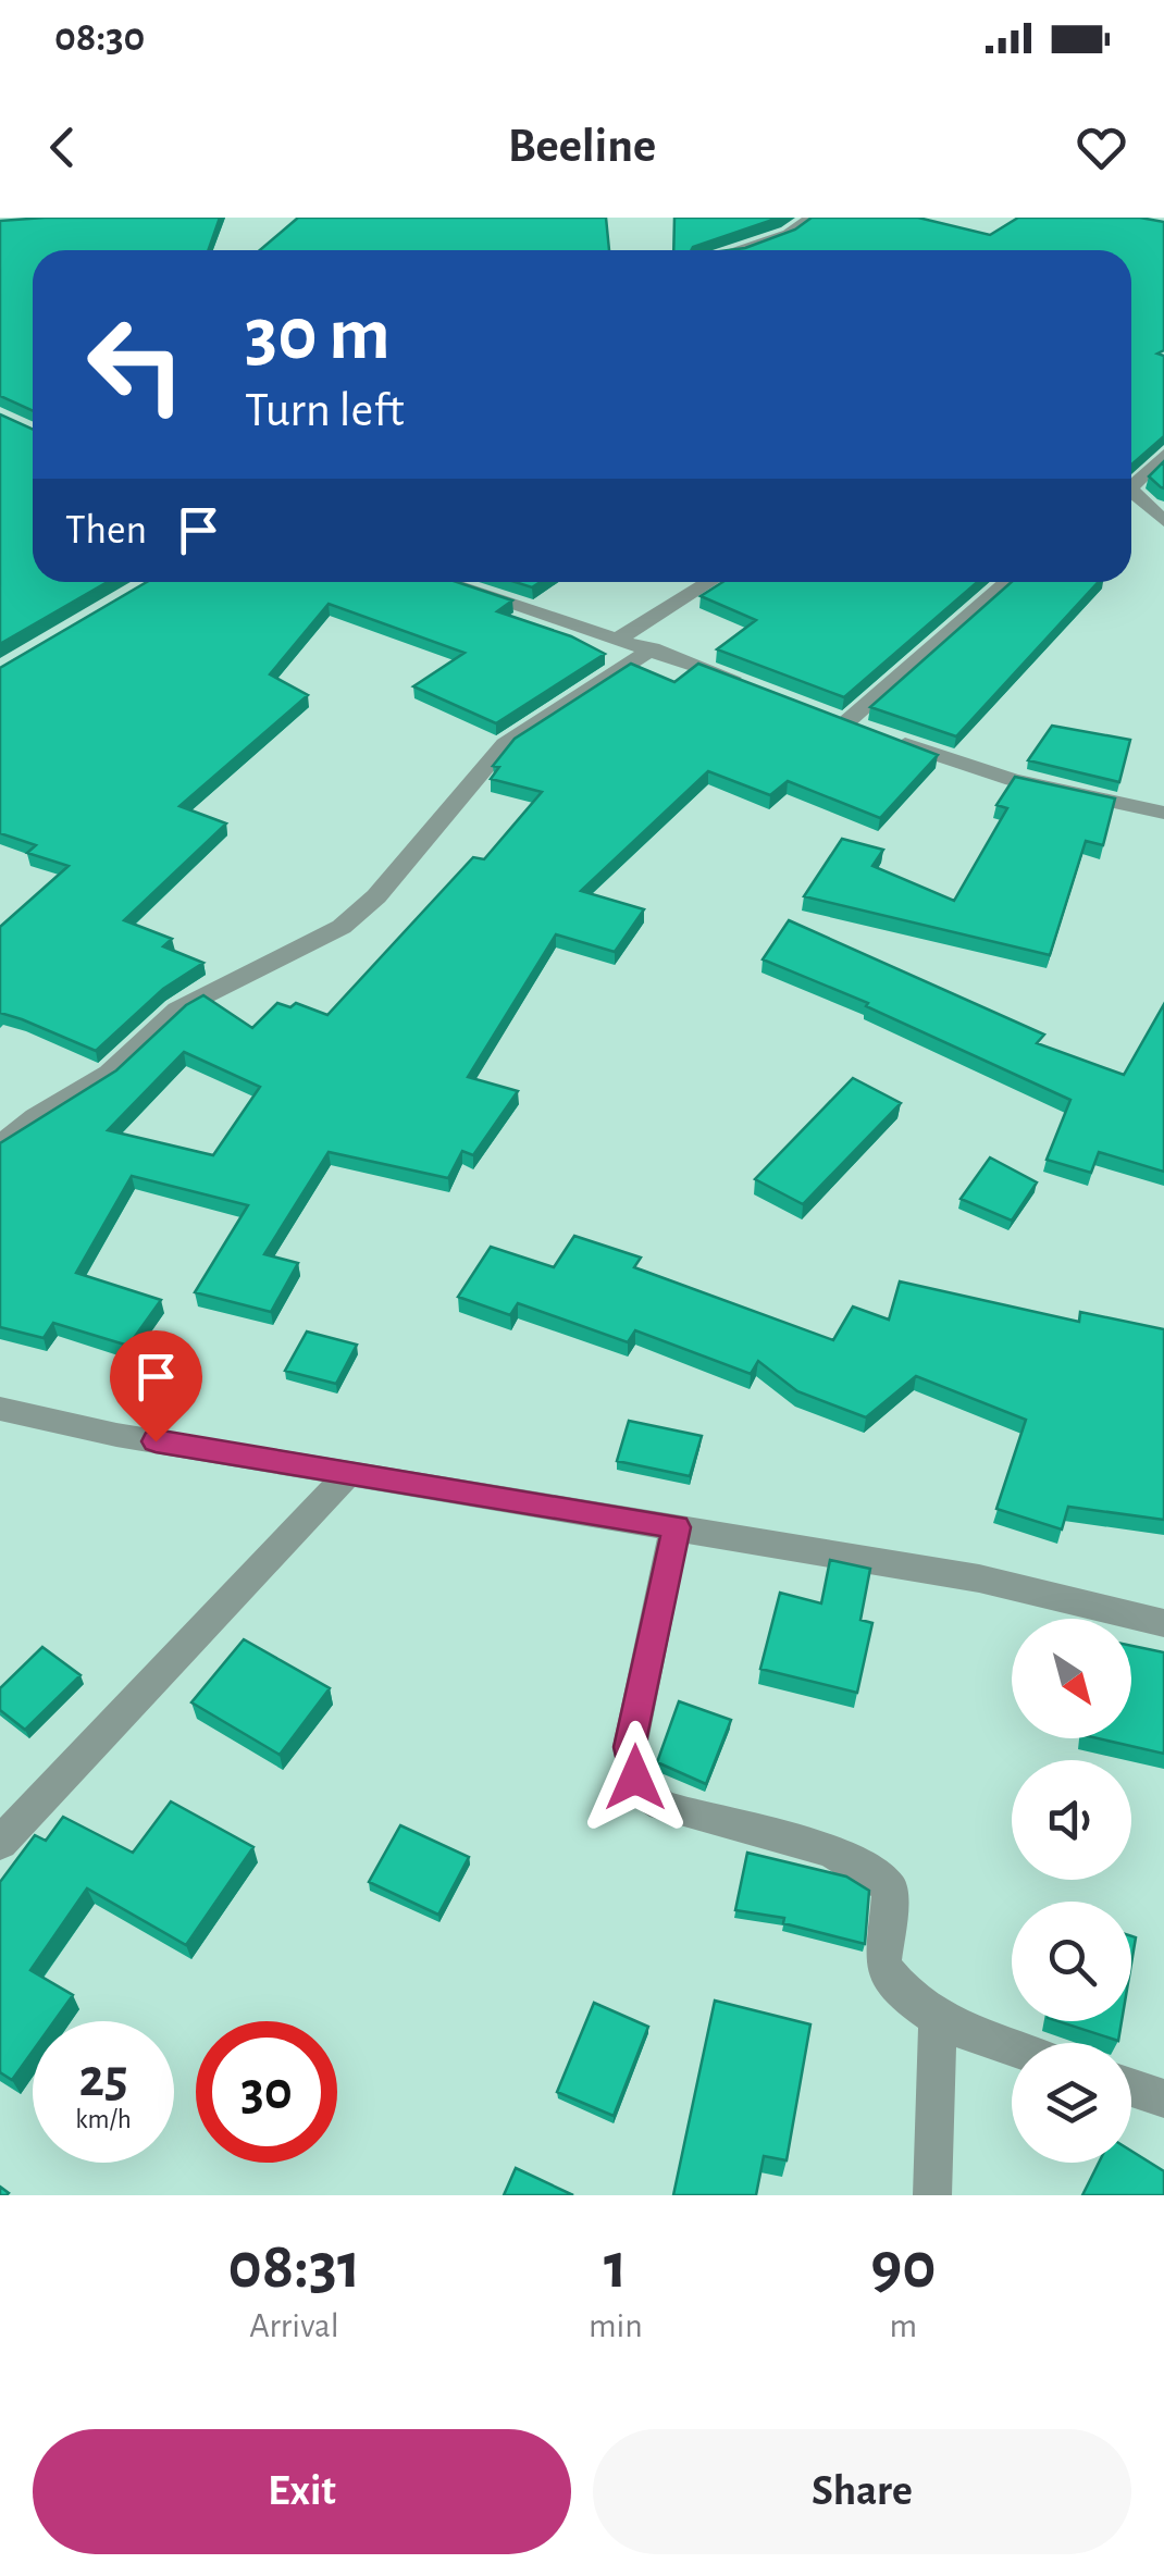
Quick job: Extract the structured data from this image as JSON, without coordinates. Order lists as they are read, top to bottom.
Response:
{
  "north": "bottom right",
  "page": {
    "status": "08:30",
    "header": "Beeline",
    "turn": ["30 m", "Turn left"],
    "then": "Then",
    "speed": "25 km/h",
    "limit": "30",
    "eta": [
      "08:31",
      "Arrival",
      "1",
      "min",
      "90",
      "m"
    ],
    "buttons": ["Exit", "Share"]
  }
}
